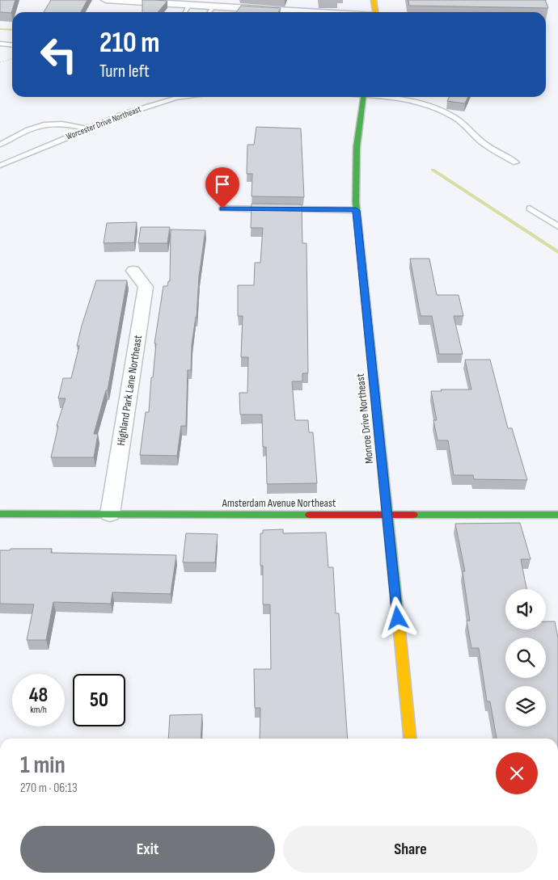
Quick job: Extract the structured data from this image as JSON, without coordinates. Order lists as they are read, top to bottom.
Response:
{
  "streets": {
    "main road": ["Monroe Drive Northeast", "Amsterdam Avenue Northeast"],
    "street": ["Highland Park Lane Northeast"],
    "lane": ["Worcester Drive Northeast"]
  },
  "crossings": [
    ["Highland Park Lane Northeast", "Amsterdam Avenue Northeast"],
    ["Monroe Drive Northeast", "Amsterdam Avenue Northeast"]
  ],
  "page": {
    "turn": ["210 m", "Turn left"],
    "speed": "48 km/h",
    "limit": "50",
    "heading": ["1 min", "270 m · 06:13"],
    "buttons": ["Exit", "Share"]
  }
}
